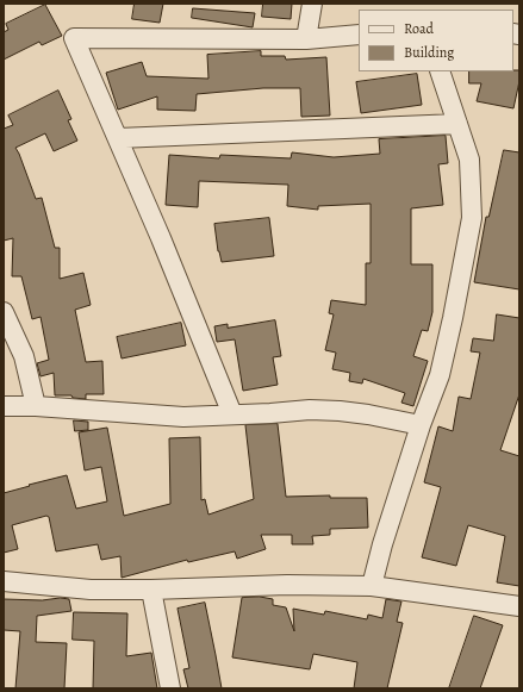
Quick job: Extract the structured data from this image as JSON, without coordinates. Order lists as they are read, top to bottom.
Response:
{
  "legend": ["Road", "Building"]
}
